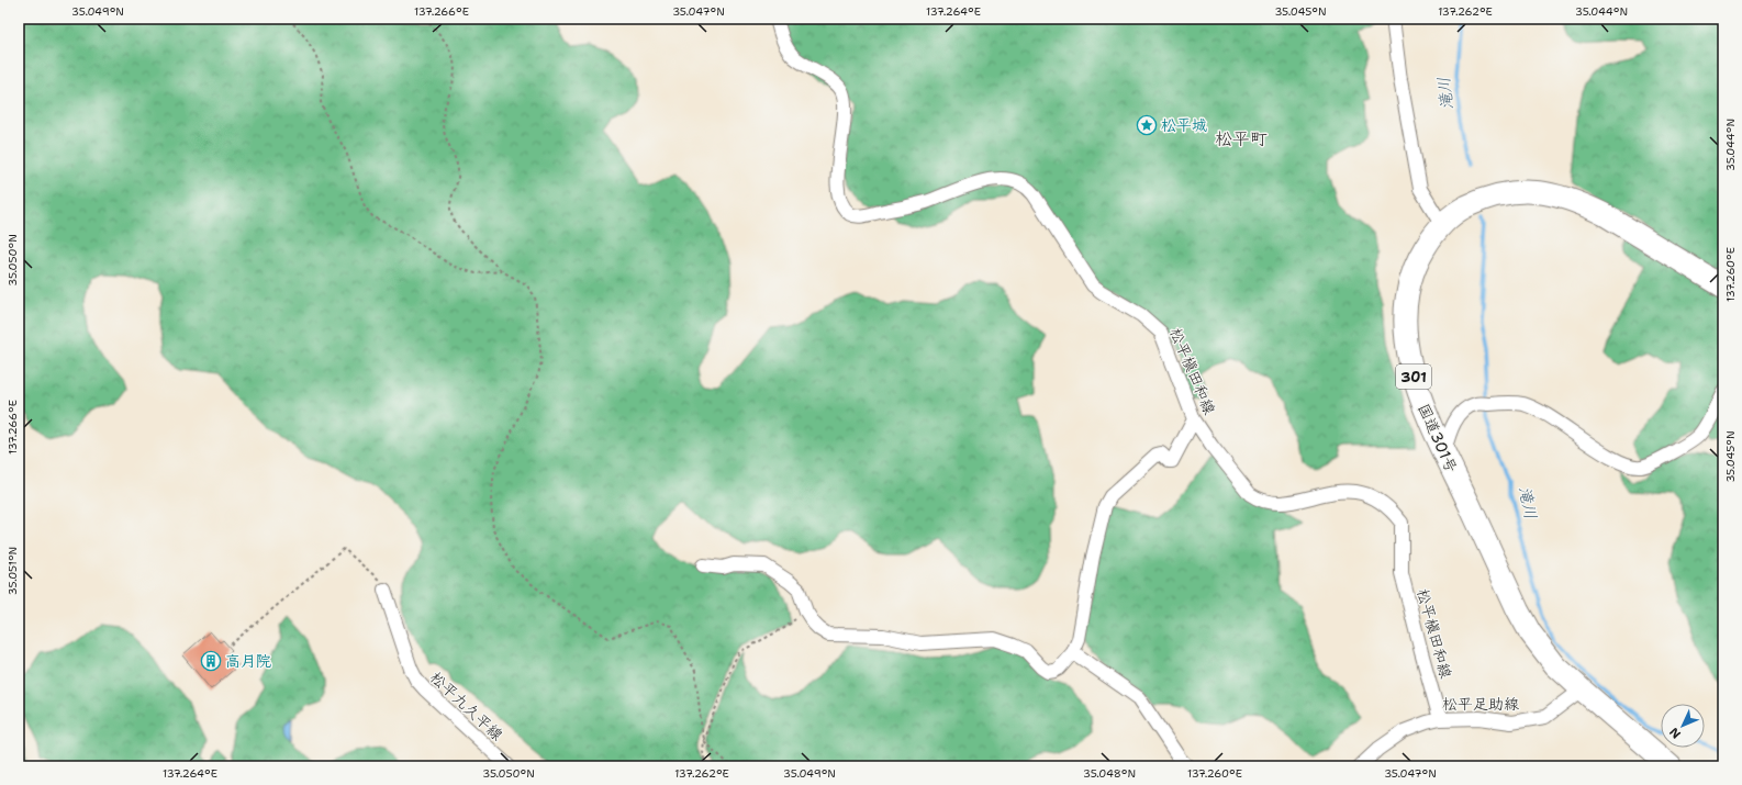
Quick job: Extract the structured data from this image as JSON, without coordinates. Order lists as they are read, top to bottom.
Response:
{
  "streets": {
    "highway": ["301", "国道301号"],
    "street": ["松平槇田和線", "松平足助線", "松平九久平線"]
  },
  "crossings": [
    ["松平槇田和線", "松平足助線"],
    ["国道301号", "松平足助線"]
  ],
  "districts": ["松平町"],
  "water": ["滝川"],
  "places": {
    "place": ["松平城"],
    "building": ["高月院"]
  },
  "north": "bottom left",
  "coordinates": [
    "35.049°N",
    "137.266°E",
    "35.047°N",
    "137.264°E",
    "35.045°N",
    "137.262°E",
    "35.044°N",
    "35.050°N",
    "137.260°E",
    "35.051°N",
    "35.048°N"
  ]
}
